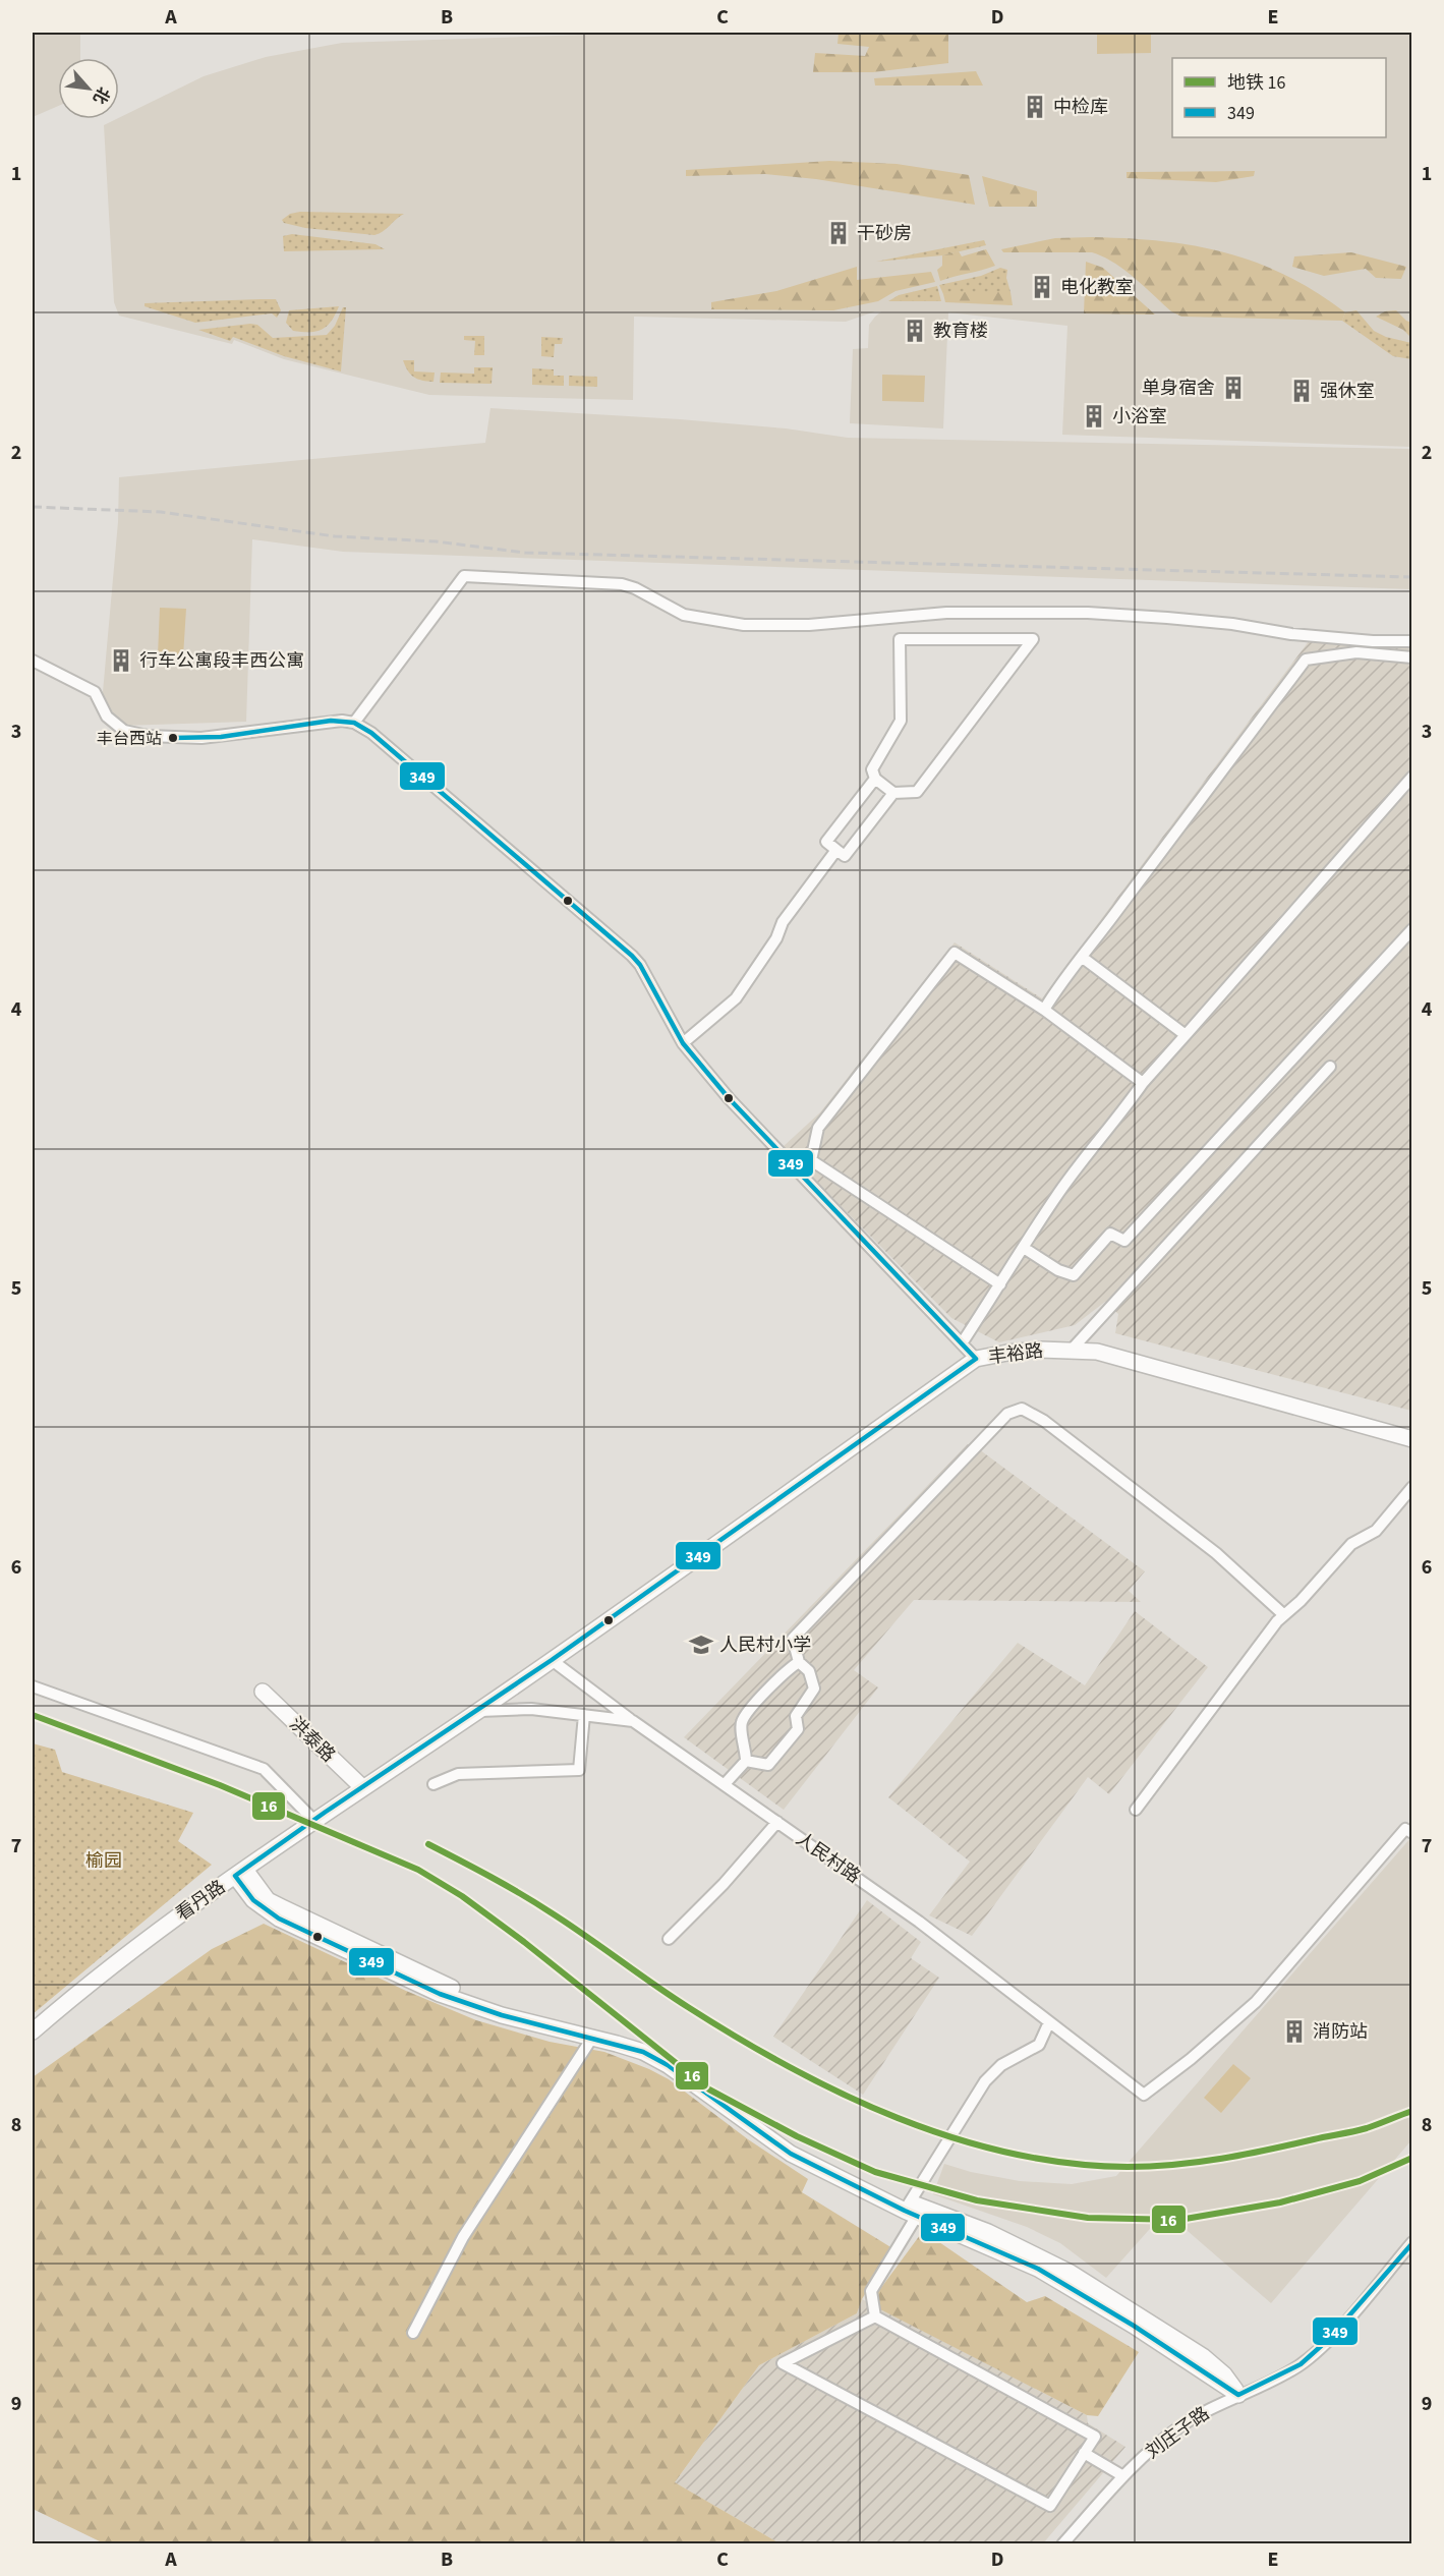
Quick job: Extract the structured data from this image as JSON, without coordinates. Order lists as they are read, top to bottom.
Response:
{
  "streets": {
    "street": [
      "丰裕路",
      "洪泰路",
      "人民村路",
      "看丹路",
      "刘庄子路"
    ]
  },
  "crossings": [
    ["丰裕路", "看丹路"],
    ["洪泰路", "看丹路"],
    ["人民村路", "看丹路"]
  ],
  "parks": ["榆园"],
  "places": {
    "building": [
      "中检库",
      "干砂房",
      "电化教室",
      "教育楼",
      "单身宿舍",
      "强休室",
      "小浴室",
      "行车公寓段丰西公寓",
      "消防站"
    ],
    "other": ["丰台西站"],
    "school or university": ["人民村小学"]
  },
  "lines": ["transit line 349", "metro line 16"],
  "legend": ["地铁 16", "349"],
  "north": "bottom right",
  "grid": {
    "columns": [
      "A",
      "B",
      "C",
      "D",
      "E"
    ],
    "rows": [
      "1",
      "2",
      "3",
      "4",
      "5",
      "6",
      "7",
      "8",
      "9"
    ]
  }
}
